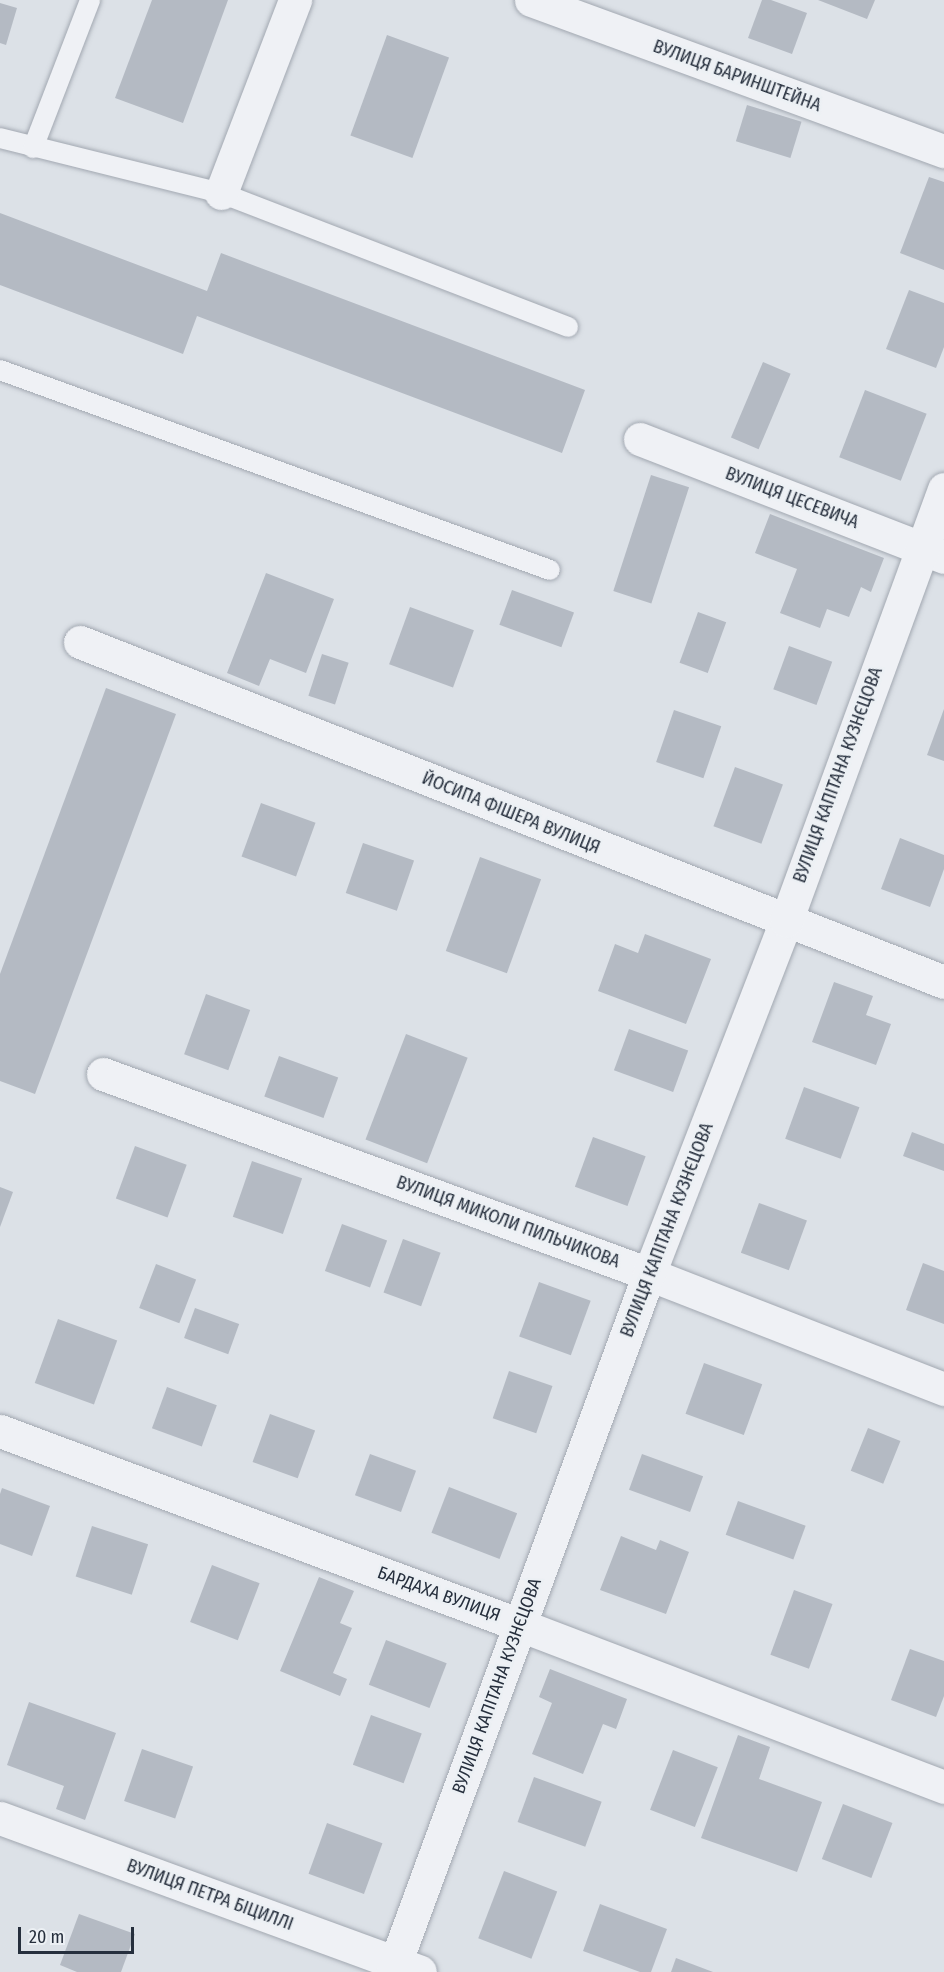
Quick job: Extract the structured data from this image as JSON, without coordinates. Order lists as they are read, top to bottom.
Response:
{
  "streets": {
    "street": [
      "ВУЛИЦЯ БАРИНШТЕЙНА",
      "ВУЛИЦЯ ЦЕСЕВИЧА",
      "ВУЛИЦЯ КАПІТАНА КУЗНЄЦОВА",
      "ЙОСИПА ФІШЕРА ВУЛИЦЯ",
      "ВУЛИЦЯ МИКОЛИ ПИЛЬЧИКОВА",
      "БАРДАХА ВУЛИЦЯ",
      "ВУЛИЦЯ ПЕТРА БІЦИЛЛІ"
    ]
  },
  "crossings": [
    ["ВУЛИЦЯ ЦЕСЕВИЧА", "ВУЛИЦЯ КАПІТАНА КУЗНЄЦОВА"],
    ["ВУЛИЦЯ КАПІТАНА КУЗНЄЦОВА", "ЙОСИПА ФІШЕРА ВУЛИЦЯ"],
    ["ВУЛИЦЯ КАПІТАНА КУЗНЄЦОВА", "ВУЛИЦЯ МИКОЛИ ПИЛЬЧИКОВА"],
    ["ВУЛИЦЯ КАПІТАНА КУЗНЄЦОВА", "БАРДАХА ВУЛИЦЯ"],
    ["ВУЛИЦЯ КАПІТАНА КУЗНЄЦОВА", "ВУЛИЦЯ ПЕТРА БІЦИЛЛІ"]
  ],
  "scale_bar": "20 m"
}
